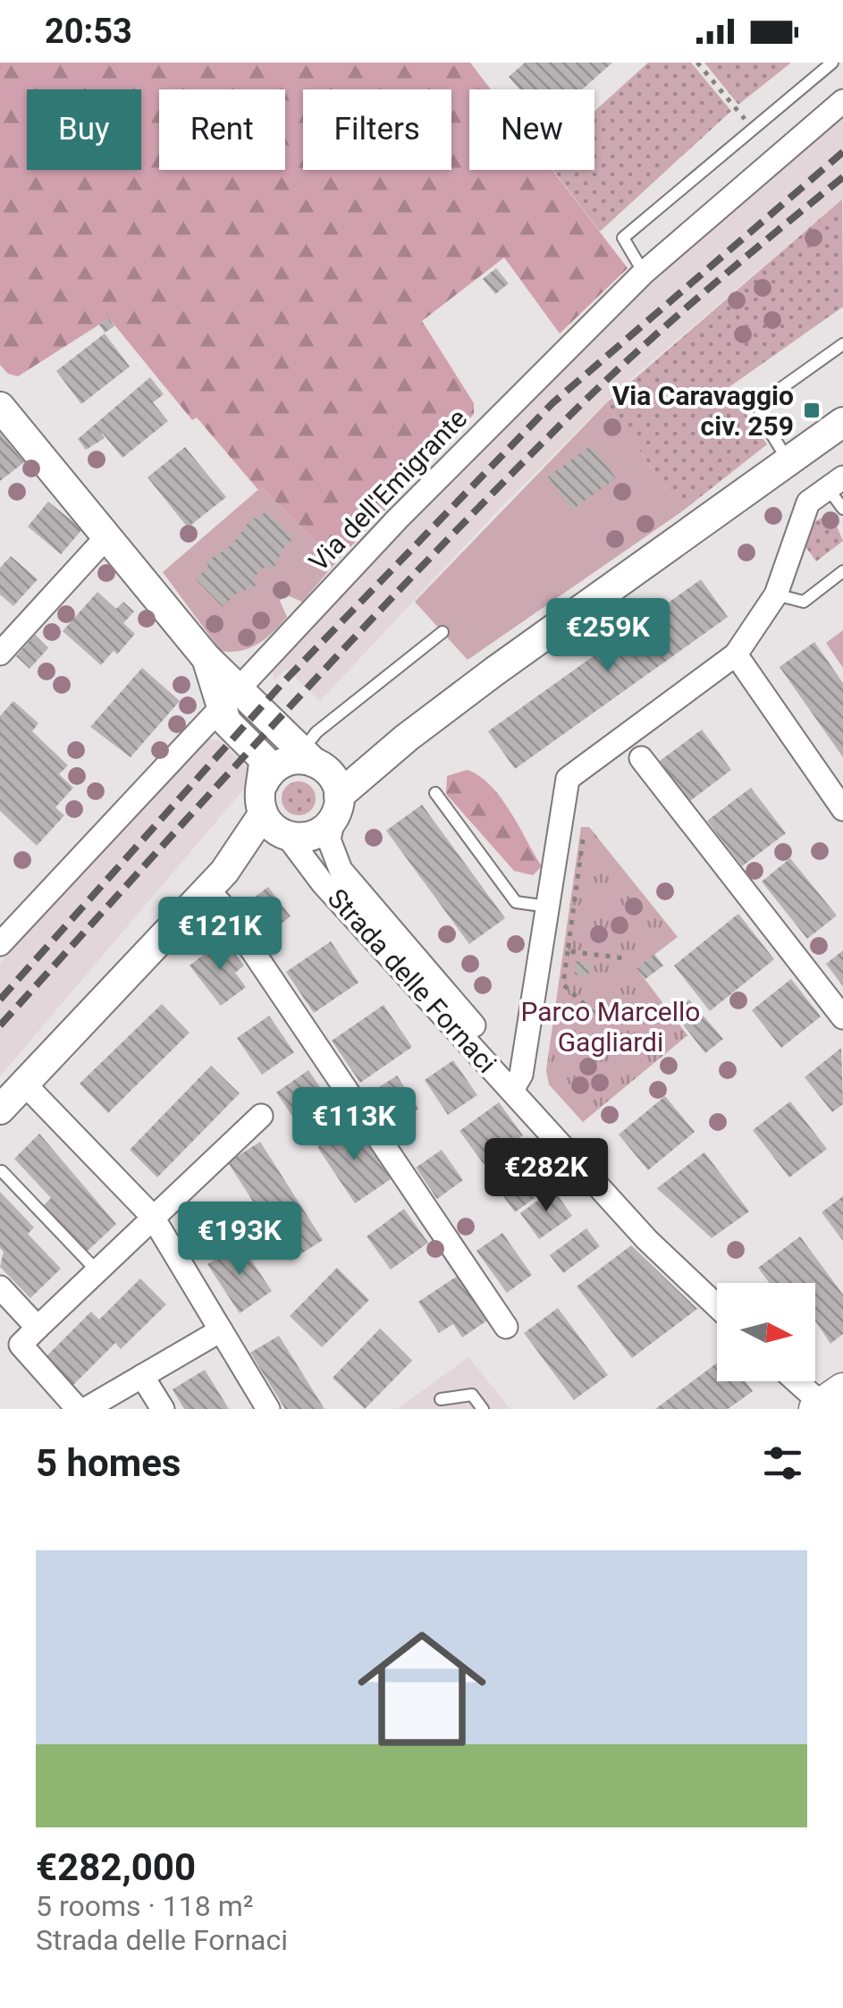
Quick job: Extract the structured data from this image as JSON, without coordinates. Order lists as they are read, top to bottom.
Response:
{
  "streets": {
    "street": ["Via dell'Emigrante", "Strada delle Fornaci"]
  },
  "crossings": [
    ["Via dell'Emigrante", "Strada delle Fornaci"]
  ],
  "parks": ["Parco Marcello Gagliardi"],
  "places": {
    "transit": ["Via Caravaggio civ. 259"]
  },
  "north": "right",
  "page": {
    "status": "20:53",
    "chip": [
      "Buy",
      "Rent",
      "Filters",
      "New"
    ],
    "price": [
      "€259K",
      "€121K",
      "€113K",
      "€282K",
      "€193K"
    ],
    "heading": "5 homes",
    "list": [
      {
        "name": "€282,000",
        "note": "5 rooms · 118 m² · Strada delle Fornaci"
      }
    ]
  }
}
